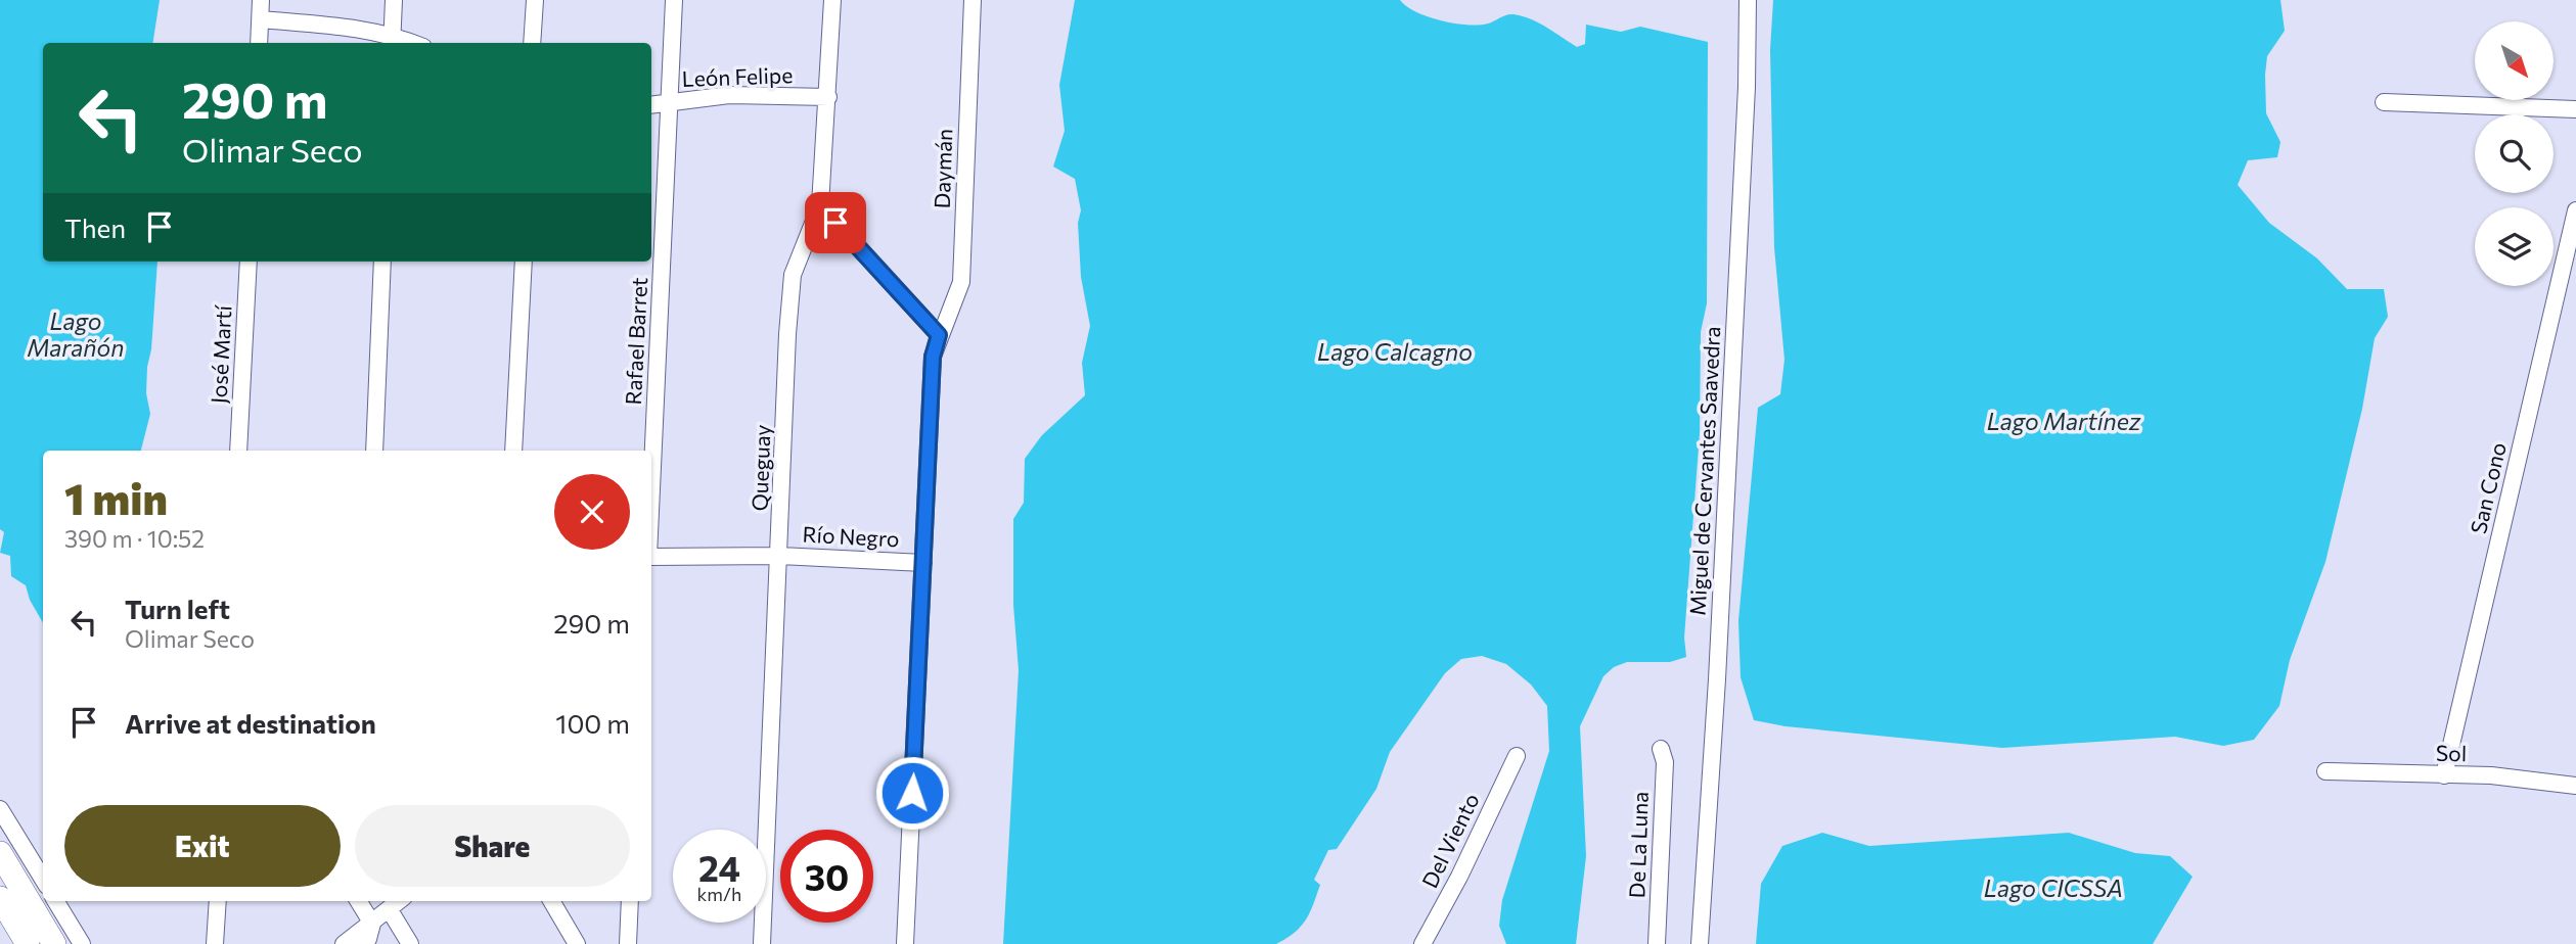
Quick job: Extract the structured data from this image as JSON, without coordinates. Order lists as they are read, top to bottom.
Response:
{
  "streets": {
    "street": [
      "León Felipe",
      "Daymán",
      "Rafael Barret",
      "José Martí",
      "Queguay",
      "Miguel de Cervantes Saavedra",
      "San Cono",
      "Río Negro",
      "Sol",
      "Del Viento",
      "De La Luna"
    ]
  },
  "crossings": [
    ["León Felipe", "Rafael Barret"],
    ["León Felipe", "Queguay"],
    ["Daymán", "Río Negro"],
    ["Queguay", "Río Negro"],
    ["San Cono", "Sol"]
  ],
  "water": [
    "Lago Marañón",
    "Lago Calcagno",
    "Lago Martínez",
    "Lago CICSSA"
  ],
  "north": "bottom right",
  "page": {
    "turn": ["290 m", "Olimar Seco"],
    "then": "Then",
    "heading": ["1 min", "390 m · 10:52"],
    "list": [
      {
        "name": "Turn left",
        "note": "Olimar Seco",
        "value": "290 m"
      },
      {
        "name": "Arrive at destination",
        "value": "100 m"
      }
    ],
    "buttons": ["Exit", "Share"],
    "speed": "24 km/h",
    "limit": "30"
  }
}
